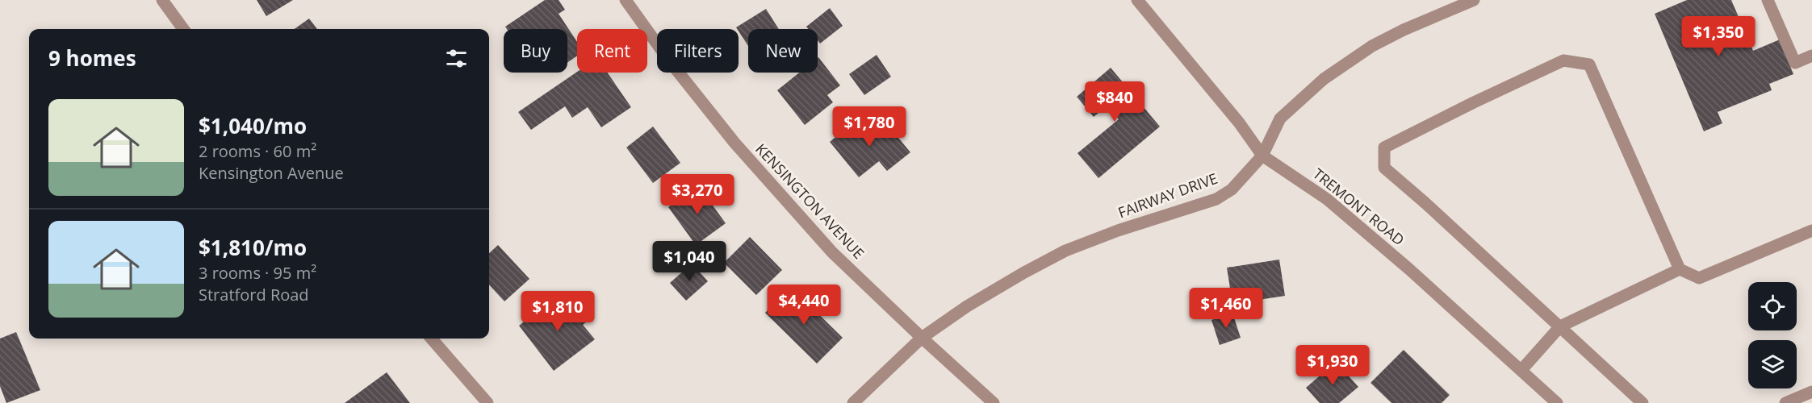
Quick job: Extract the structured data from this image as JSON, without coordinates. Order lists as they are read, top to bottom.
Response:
{
  "streets": {
    "street": ["FAIRWAY DRIVE", "KENSINGTON AVENUE", "TREMONT ROAD"]
  },
  "crossings": [
    ["FAIRWAY DRIVE", "KENSINGTON AVENUE"],
    ["FAIRWAY DRIVE", "TREMONT ROAD"]
  ],
  "page": {
    "price": [
      "$1,350",
      "$840",
      "$1,780",
      "$3,270",
      "$1,040",
      "$4,440",
      "$1,460",
      "$1,810",
      "$1,930"
    ],
    "chip": [
      "Buy",
      "Rent",
      "Filters",
      "New"
    ],
    "heading": "9 homes",
    "list": [
      {
        "name": "$1,040/mo",
        "note": "2 rooms · 60 m² · Kensington Avenue"
      },
      {
        "name": "$1,810/mo",
        "note": "3 rooms · 95 m² · Stratford Road"
      }
    ]
  }
}
